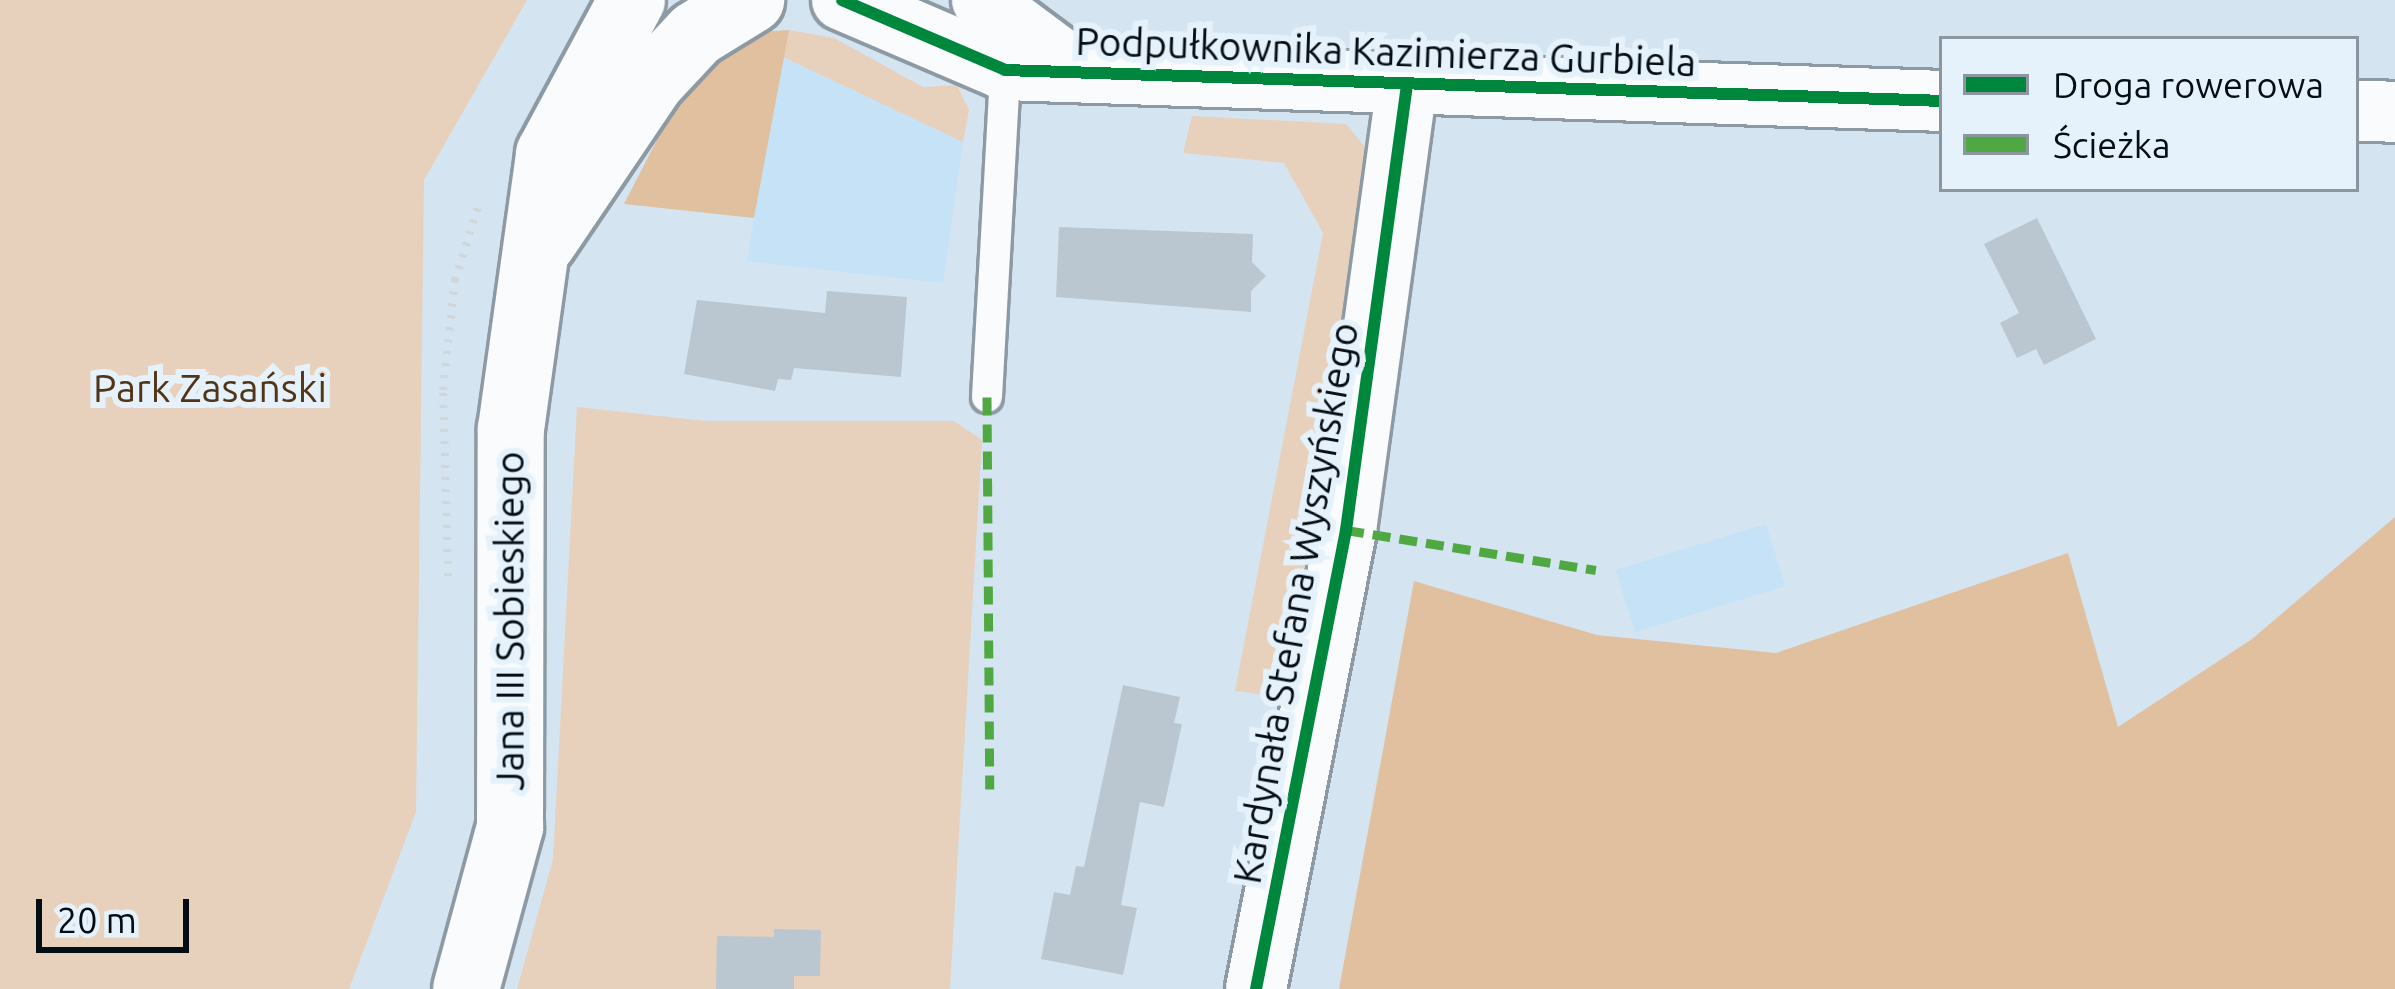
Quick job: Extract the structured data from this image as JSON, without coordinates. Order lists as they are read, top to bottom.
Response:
{
  "streets": {
    "main road": ["Jana III Sobieskiego"],
    "street": ["Podpułkownika Kazimierza Gurbiela", "Kardynała Stefana Wyszyńskiego"]
  },
  "crossings": [
    ["Podpułkownika Kazimierza Gurbiela", "Kardynała Stefana Wyszyńskiego"]
  ],
  "parks": ["Park Zasański"],
  "legend": ["Droga rowerowa", "Ścieżka"],
  "scale_bar": "20 m"
}
